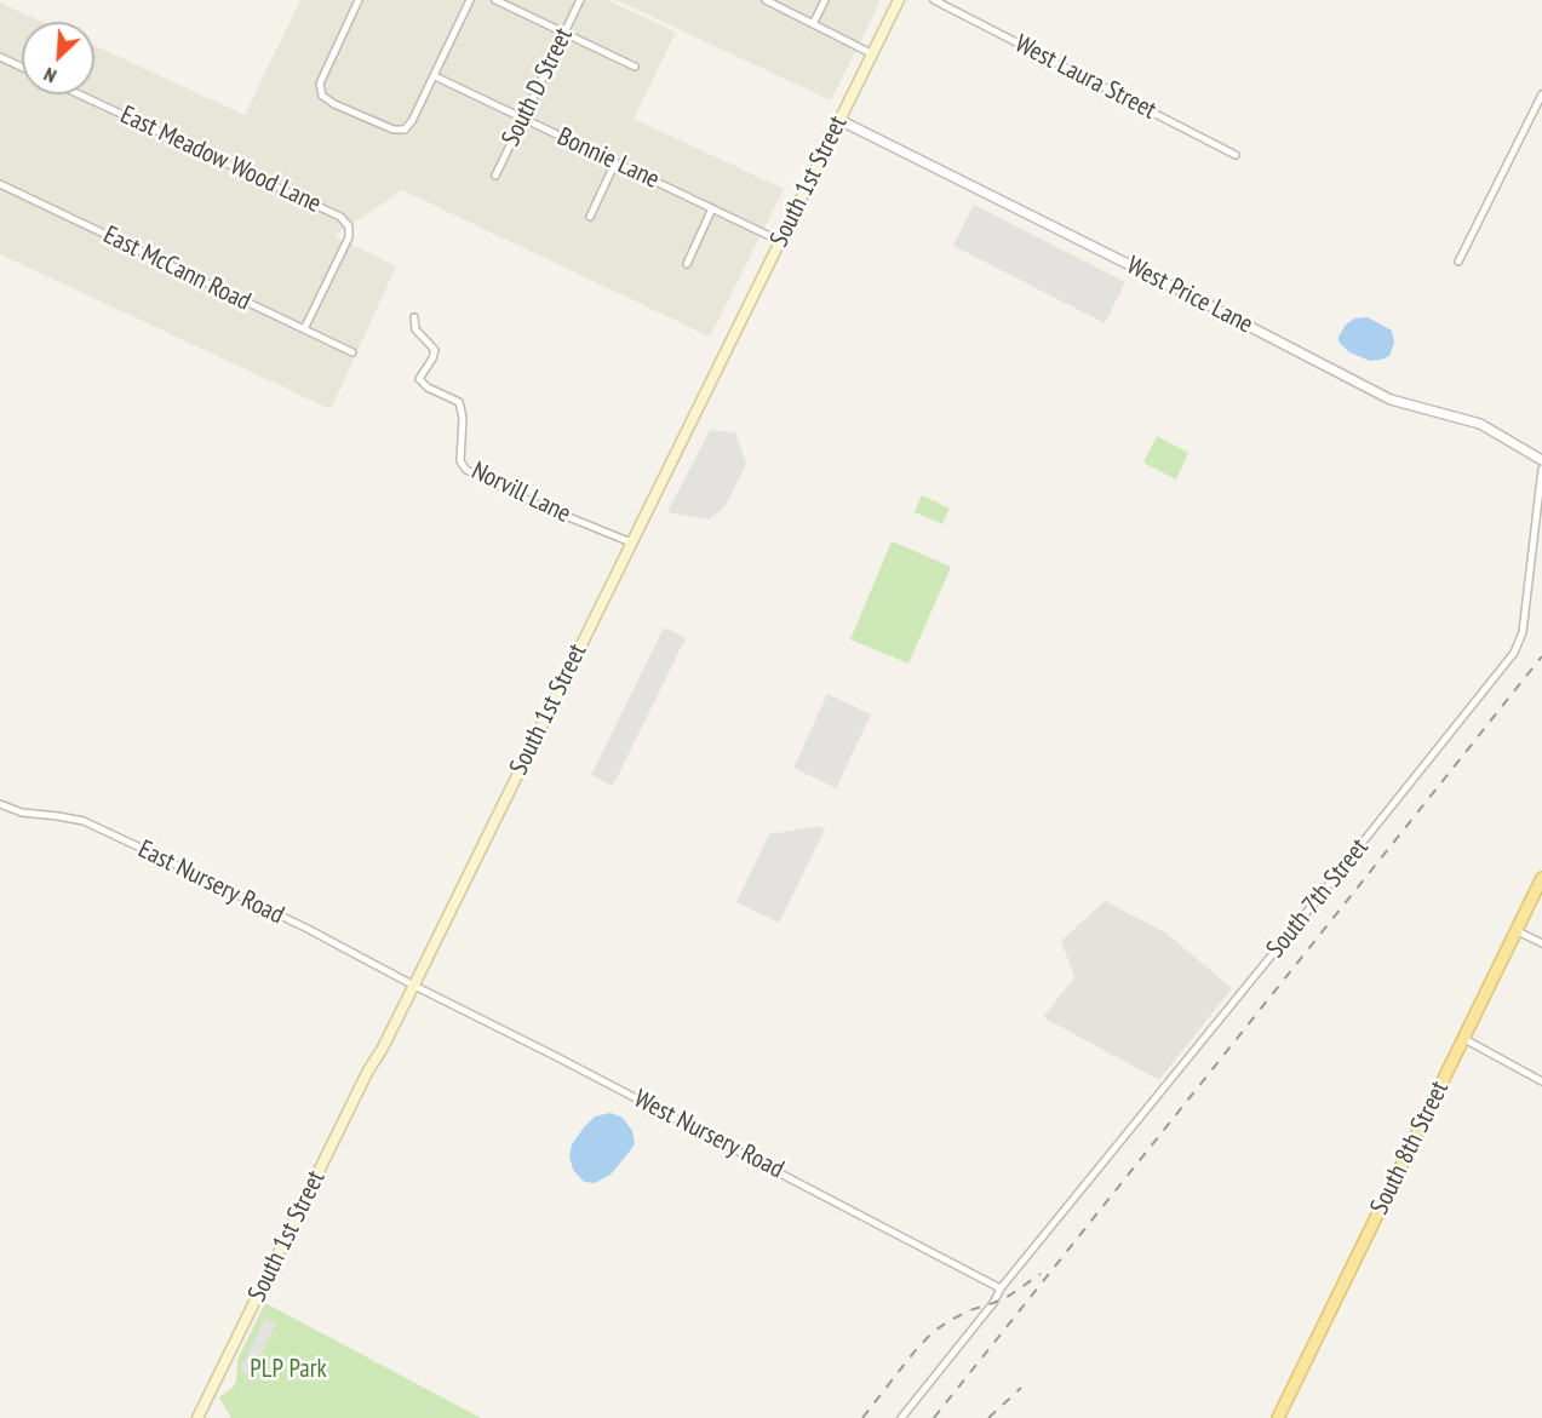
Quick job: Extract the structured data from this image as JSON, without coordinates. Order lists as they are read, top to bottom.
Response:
{
  "streets": {
    "main road": ["South 1st Street", "South 8th Street"],
    "street": [
      "West Laura Street",
      "South D Street",
      "Bonnie Lane",
      "East Meadow Wood Lane",
      "East McCann Road",
      "West Price Lane",
      "Norvill Lane",
      "East Nursery Road",
      "South 7th Street",
      "West Nursery Road"
    ]
  },
  "crossings": [
    ["South D Street", "Bonnie Lane"],
    ["Bonnie Lane", "South 1st Street"],
    ["East Meadow Wood Lane", "East McCann Road"],
    ["South 1st Street", "West Price Lane"],
    ["South 1st Street", "Norvill Lane"],
    ["South 1st Street", "East Nursery Road"],
    ["South 1st Street", "West Nursery Road"],
    ["East Nursery Road", "West Nursery Road"],
    ["South 7th Street", "West Nursery Road"]
  ],
  "parks": ["PLP Park"],
  "north": "bottom left"
}
